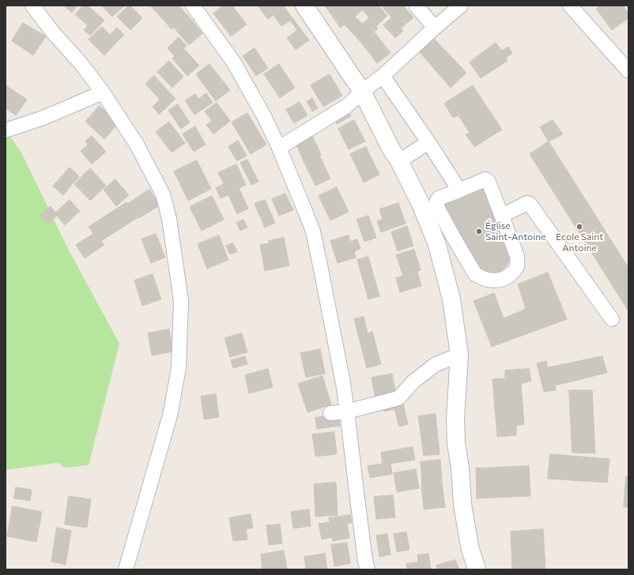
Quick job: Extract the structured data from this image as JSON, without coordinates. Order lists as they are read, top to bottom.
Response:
{
  "places": ["Ecole Saint Antoine", "Église Saint-Antoine"]
}
